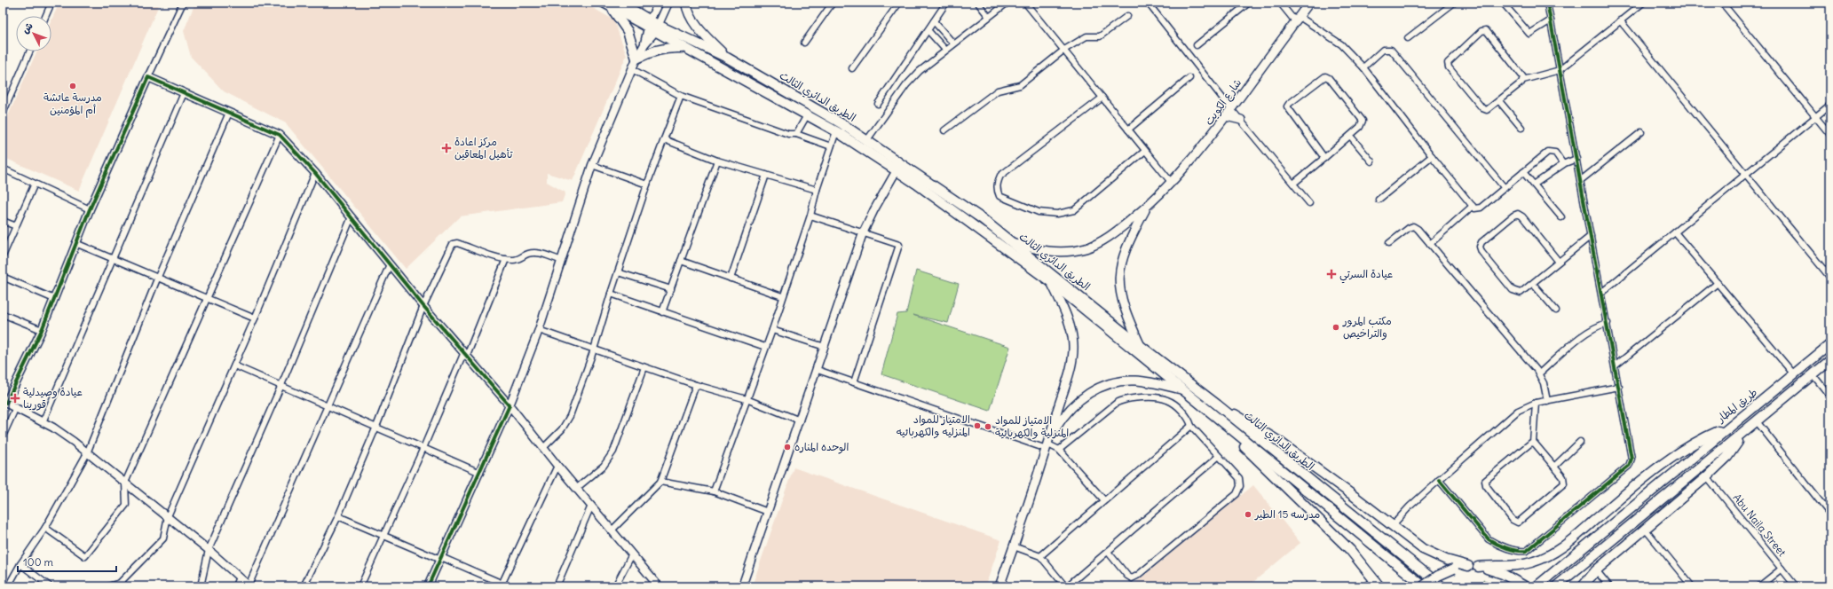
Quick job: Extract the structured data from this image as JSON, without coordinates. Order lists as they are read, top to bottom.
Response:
{
  "streets": {
    "highway": ["الطريق الدائري الثالث", "طريق المطار"],
    "main road": ["شارع الكويت"],
    "street": ["Abu Naila Street"]
  },
  "crossings": [
    ["الطريق الدائري الثالث", "شارع الكويت"]
  ],
  "places": {
    "other": [
      "مدرسة عائشة أم المؤمنين",
      "مكتب المرور والتراخيص",
      "الامتياز للمواد المنزليه والكهربائيه",
      "الامتياز للمواد المنزلية والكهربائية",
      "الوحده المناره",
      "مدرسه 15 الطير"
    ],
    "health": ["مركز اعادة تأهيل المعاقين", "عيادة السرتي", "عيادة وصيدلية قورينا"]
  },
  "scale_bar": "100 m",
  "north": "top left"
}
